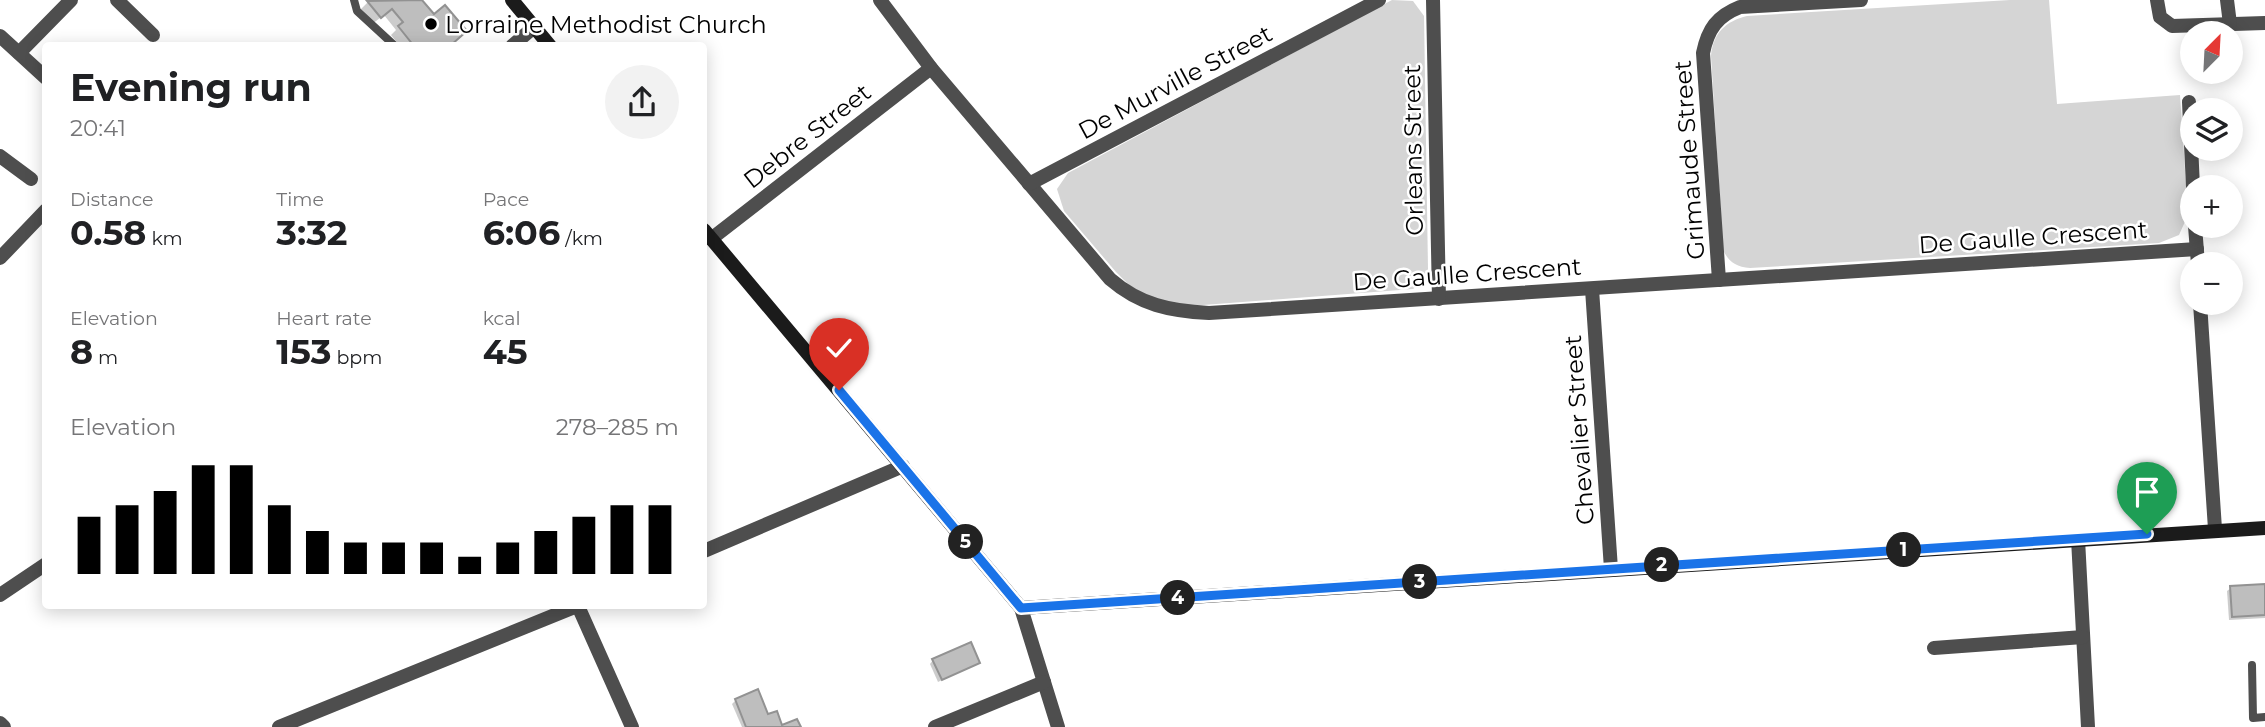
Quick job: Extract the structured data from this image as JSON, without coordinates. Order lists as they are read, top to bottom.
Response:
{
  "streets": {
    "street": [
      "De Murville Street",
      "Debre Street",
      "Orleans Street",
      "Grimaude Street",
      "De Gaulle Crescent",
      "Chevalier Street"
    ]
  },
  "crossings": [
    ["De Murville Street", "De Gaulle Crescent"],
    ["Debre Street", "De Gaulle Crescent"],
    ["Orleans Street", "De Gaulle Crescent"],
    ["Grimaude Street", "De Gaulle Crescent"],
    ["De Gaulle Crescent", "Chevalier Street"]
  ],
  "places": ["Lorraine Methodist Church"],
  "north": "top right",
  "page": {
    "map_buttons": ["+", "−"],
    "heading": ["Evening run", "20:41"],
    "stats": [
      ["Distance", "0.58 km"],
      ["Time", "3:32"],
      ["Pace", "6:06 /km"],
      ["Elevation", "8 m"],
      ["Heart rate", "153 bpm"],
      ["kcal", "45"]
    ],
    "chart": ["Elevation", "278–285 m"],
    "pins": [
      "5",
      "1",
      "2",
      "3",
      "4"
    ]
  }
}
